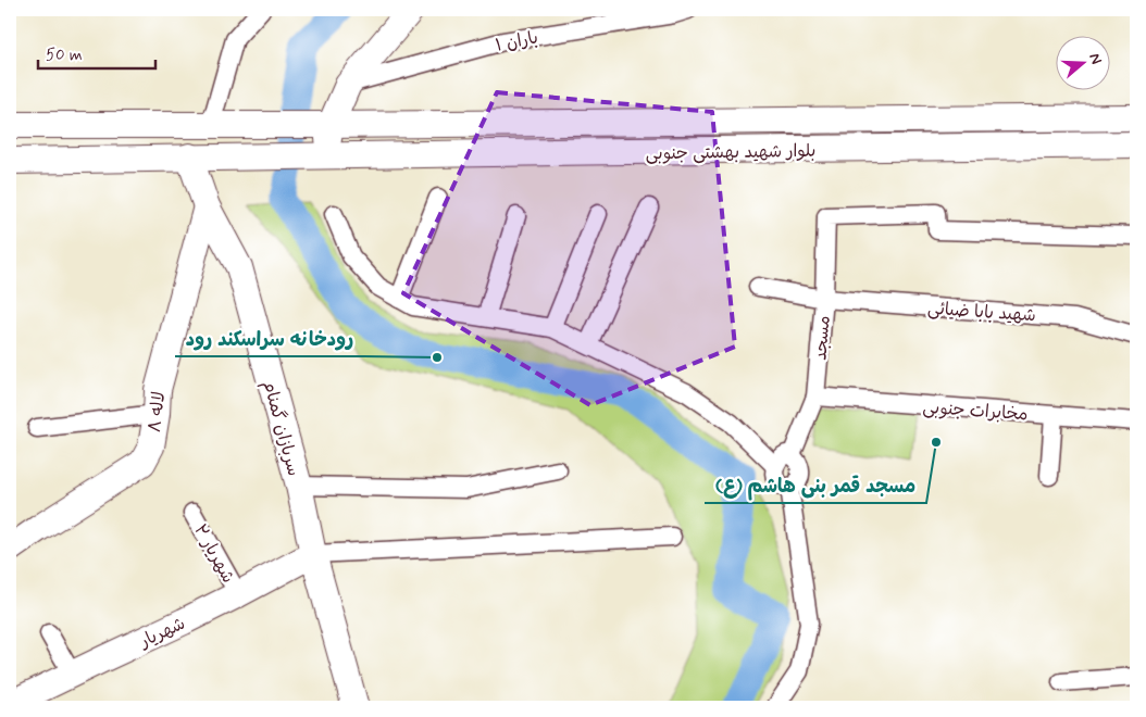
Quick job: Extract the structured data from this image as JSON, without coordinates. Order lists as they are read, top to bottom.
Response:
{
  "streets": {
    "main road": [
      "بلوار شهید بهشتی جنوبی",
      "لاله ۸",
      "سربازان گمنام",
      "شهریار"
    ],
    "street": [
      "باران ۱",
      "شهيد بابا ضيائی",
      "مسجد",
      "مخابرات جنوبی",
      "شهریار ۲"
    ]
  },
  "crossings": [
    ["بلوار شهید بهشتی جنوبی", "سربازان گمنام"],
    ["شهيد بابا ضيائی", "مسجد"],
    ["مسجد", "مخابرات جنوبی"],
    ["لاله ۸", "سربازان گمنام"],
    ["سربازان گمنام", "شهریار"],
    ["شهریار ۲", "شهریار"]
  ],
  "places": ["رودخانه سراسکند رود", "مسجد قمر بنی هاشم (ع)"],
  "scale_bar": "50 m",
  "north": "right"
}
